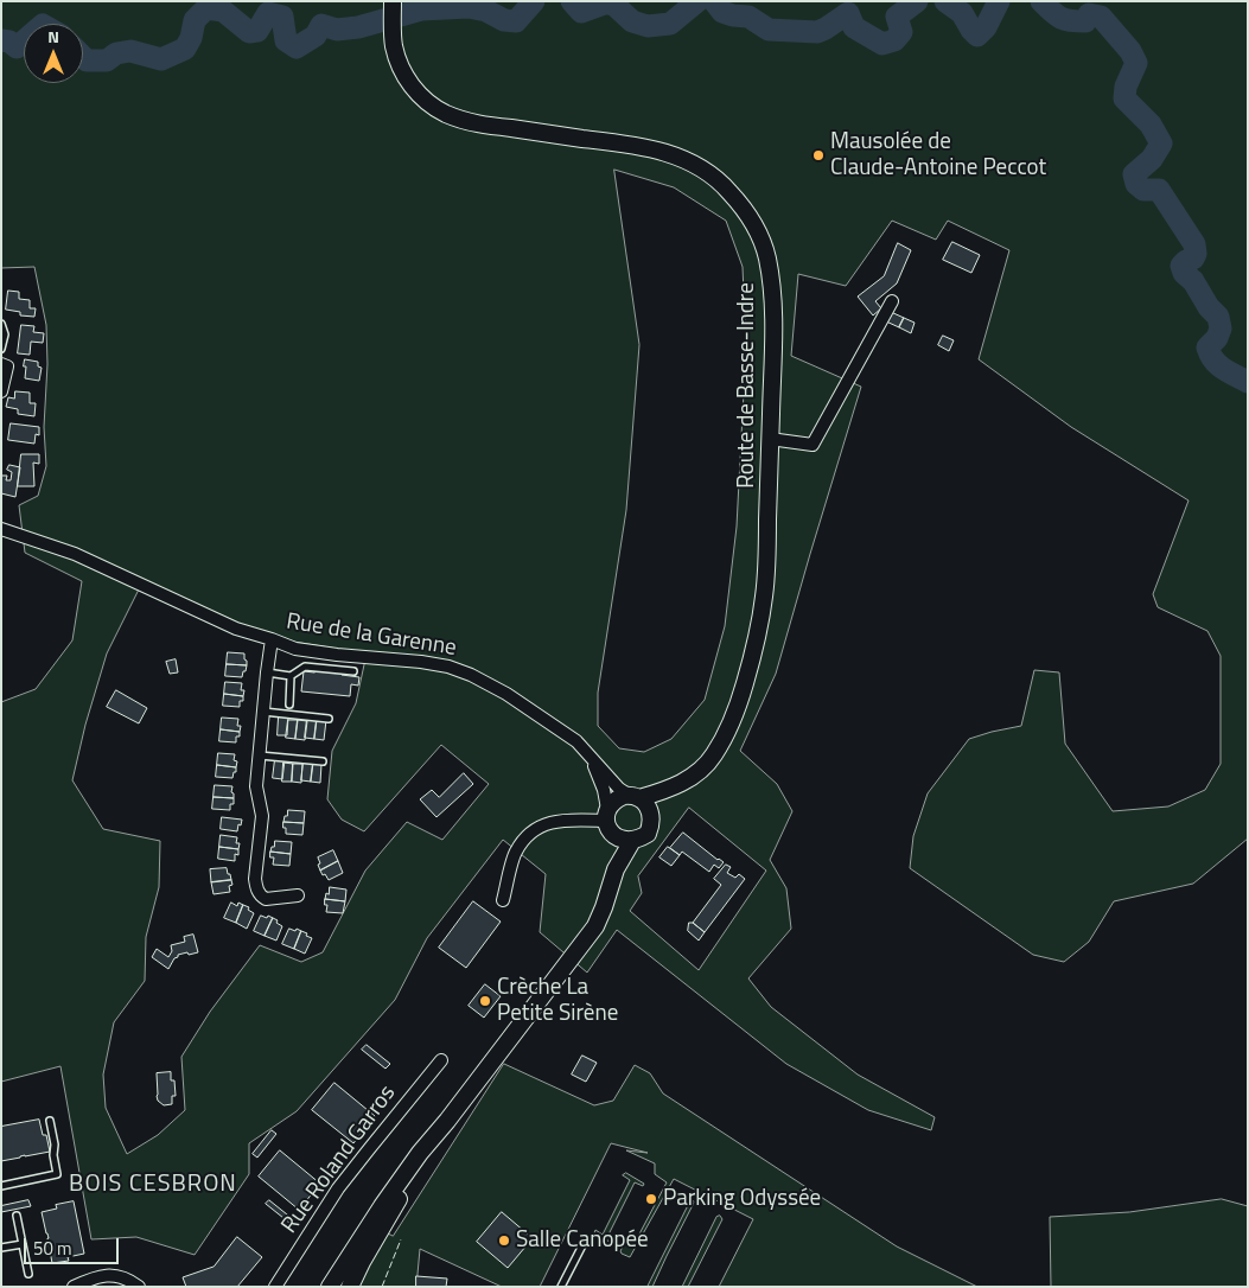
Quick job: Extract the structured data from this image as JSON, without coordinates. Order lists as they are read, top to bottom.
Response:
{
  "streets": {
    "main road": ["Route de Basse-Indre"],
    "street": ["Rue de la Garenne", "Rue Roland Garros"]
  },
  "crossings": [
    ["Route de Basse-Indre", "Rue de la Garenne"]
  ],
  "districts": ["BOIS CESBRON"],
  "places": [
    "Mausolée de Claude-Antoine Peccot",
    "Crèche La Petite Sirène",
    "Parking Odyssée",
    "Salle Canopée"
  ],
  "scale_bar": "50 m",
  "north": "top"
}
